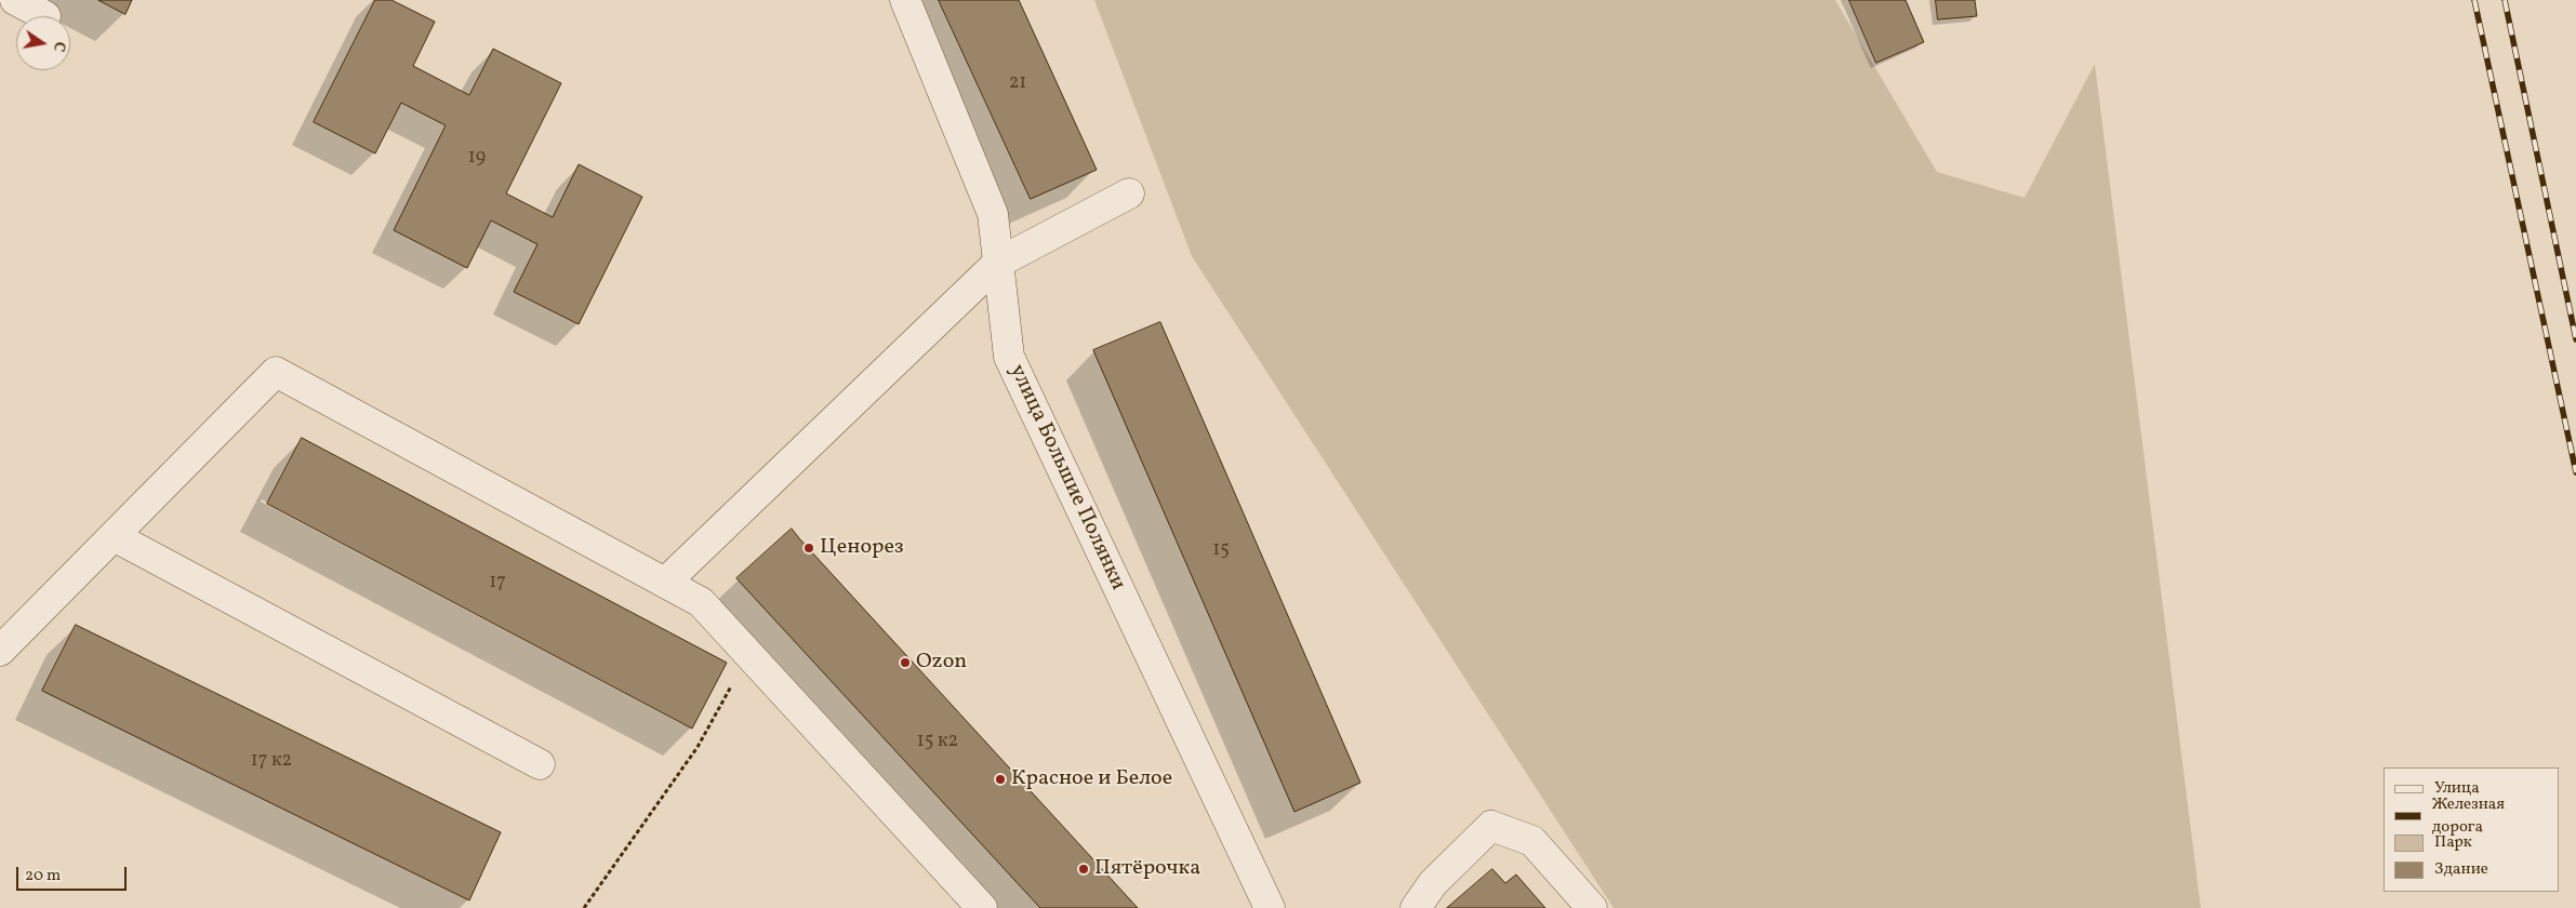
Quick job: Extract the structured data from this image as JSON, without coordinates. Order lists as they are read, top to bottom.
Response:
{
  "streets": {
    "street": ["улица Большие Полянки"]
  },
  "places": [
    "Ценорез",
    "Ozon",
    "Красное и Белое",
    "Пятёрочка"
  ],
  "house_numbers": [
    "21",
    "19",
    "15",
    "17",
    "15 к2",
    "17 к2"
  ],
  "legend": [
    "Улица",
    "Железная дорога",
    "Парк",
    "Здание"
  ],
  "scale_bar": "20 m",
  "north": "right"
}
